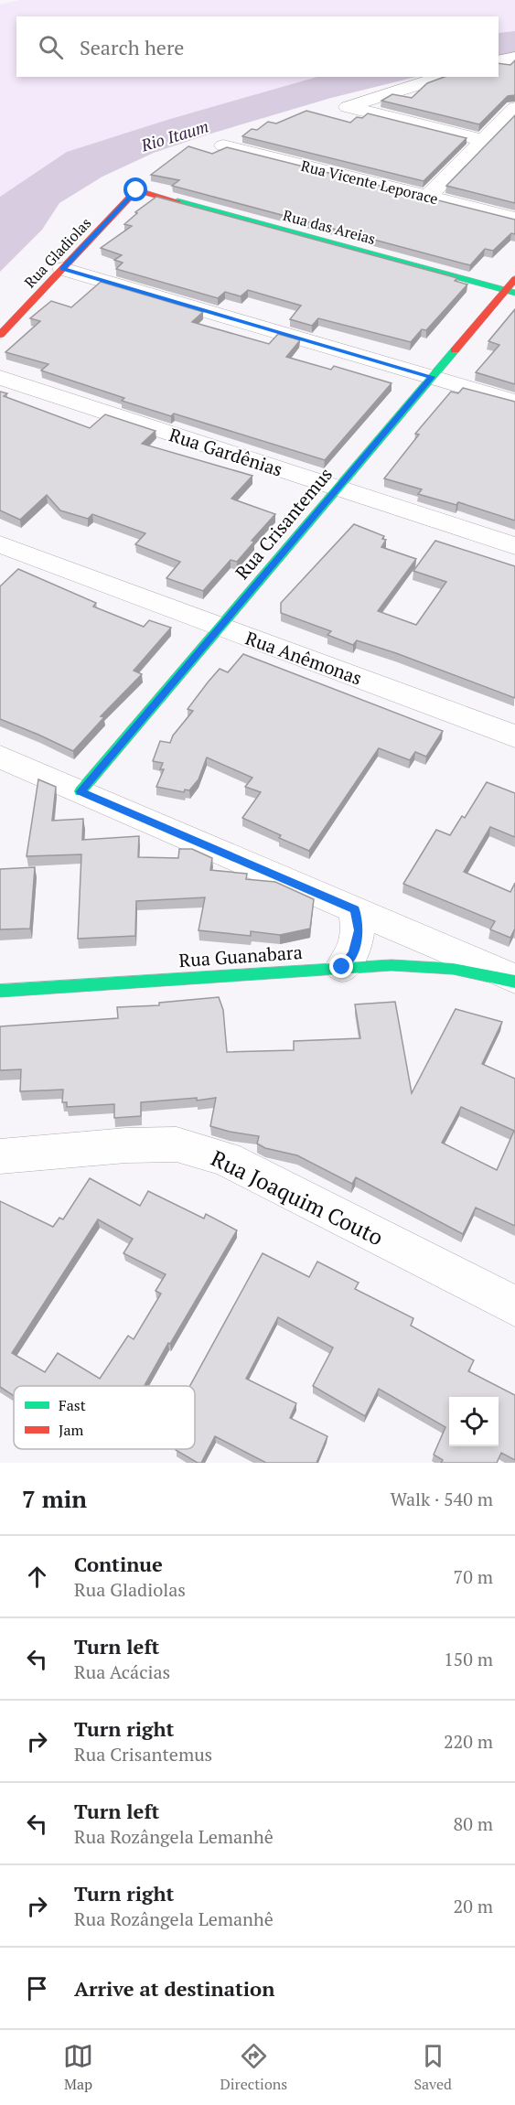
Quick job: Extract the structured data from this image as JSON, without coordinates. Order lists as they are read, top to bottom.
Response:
{
  "streets": {
    "street": [
      "Rua Vicente Leporace",
      "Rua das Areias",
      "Rua Gladiolas",
      "Rua Gardênias",
      "Rua Crisantemus",
      "Rua Anêmonas",
      "Rua Guanabara",
      "Rua Joaquim Couto"
    ]
  },
  "crossings": [
    ["Rua das Areias", "Rua Gladiolas"],
    ["Rua das Areias", "Rua Crisantemus"],
    ["Rua Gardênias", "Rua Crisantemus"],
    ["Rua Crisantemus", "Rua Anêmonas"]
  ],
  "water": ["Rio Itaum"],
  "legend": ["Fast", "Jam"],
  "page": {
    "search": "Search here",
    "heading": ["7 min", "Walk · 540 m"],
    "list": [
      ["Continue", "Rua Gladiolas", "70 m"],
      ["Turn left", "Rua Acácias", "150 m"],
      ["Turn right", "Rua Crisantemus", "220 m"],
      ["Turn left", "Rua Rozângela Lemanhê", "80 m"],
      ["Turn right", "Rua Rozângela Lemanhê", "20 m"],
      "Arrive at destination"
    ],
    "nav": ["Map", "Directions", "Saved"]
  }
}
